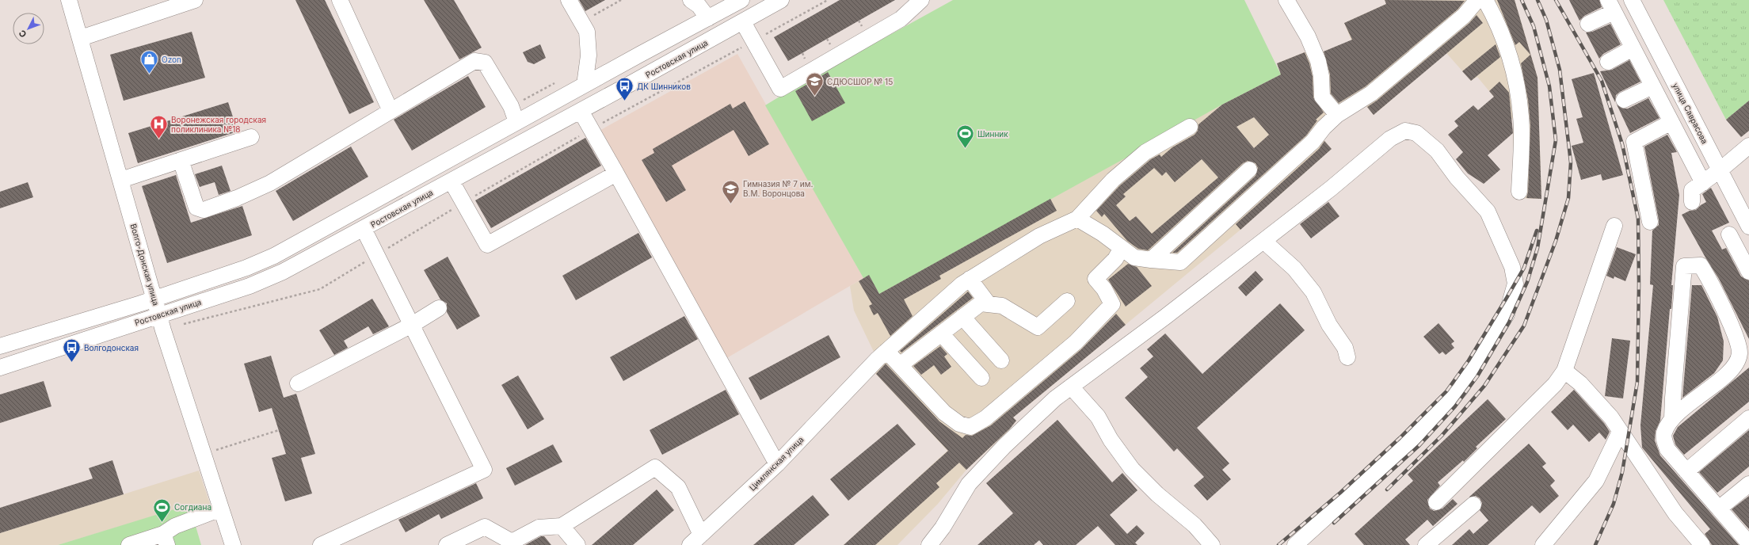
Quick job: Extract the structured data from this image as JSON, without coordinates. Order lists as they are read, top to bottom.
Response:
{
  "streets": {
    "street": [
      "Ростовская улица",
      "улица Саврасова",
      "Волго-Донская улица",
      "Цимлянская улица"
    ]
  },
  "crossings": [
    ["Ростовская улица", "Волго-Донская улица"]
  ],
  "places": {
    "shop": ["Ozon"],
    "school or university": ["СДЮСШОР № 15", "Гимназия № 7 им. В.М. Воронцова"],
    "bus stop": ["ДК Шинников", "Волгодонская"],
    "hospital": ["Воронежская городская поликлиника №18"],
    "sports": ["Шинник", "Согдиана"]
  },
  "north": "bottom left"
}
